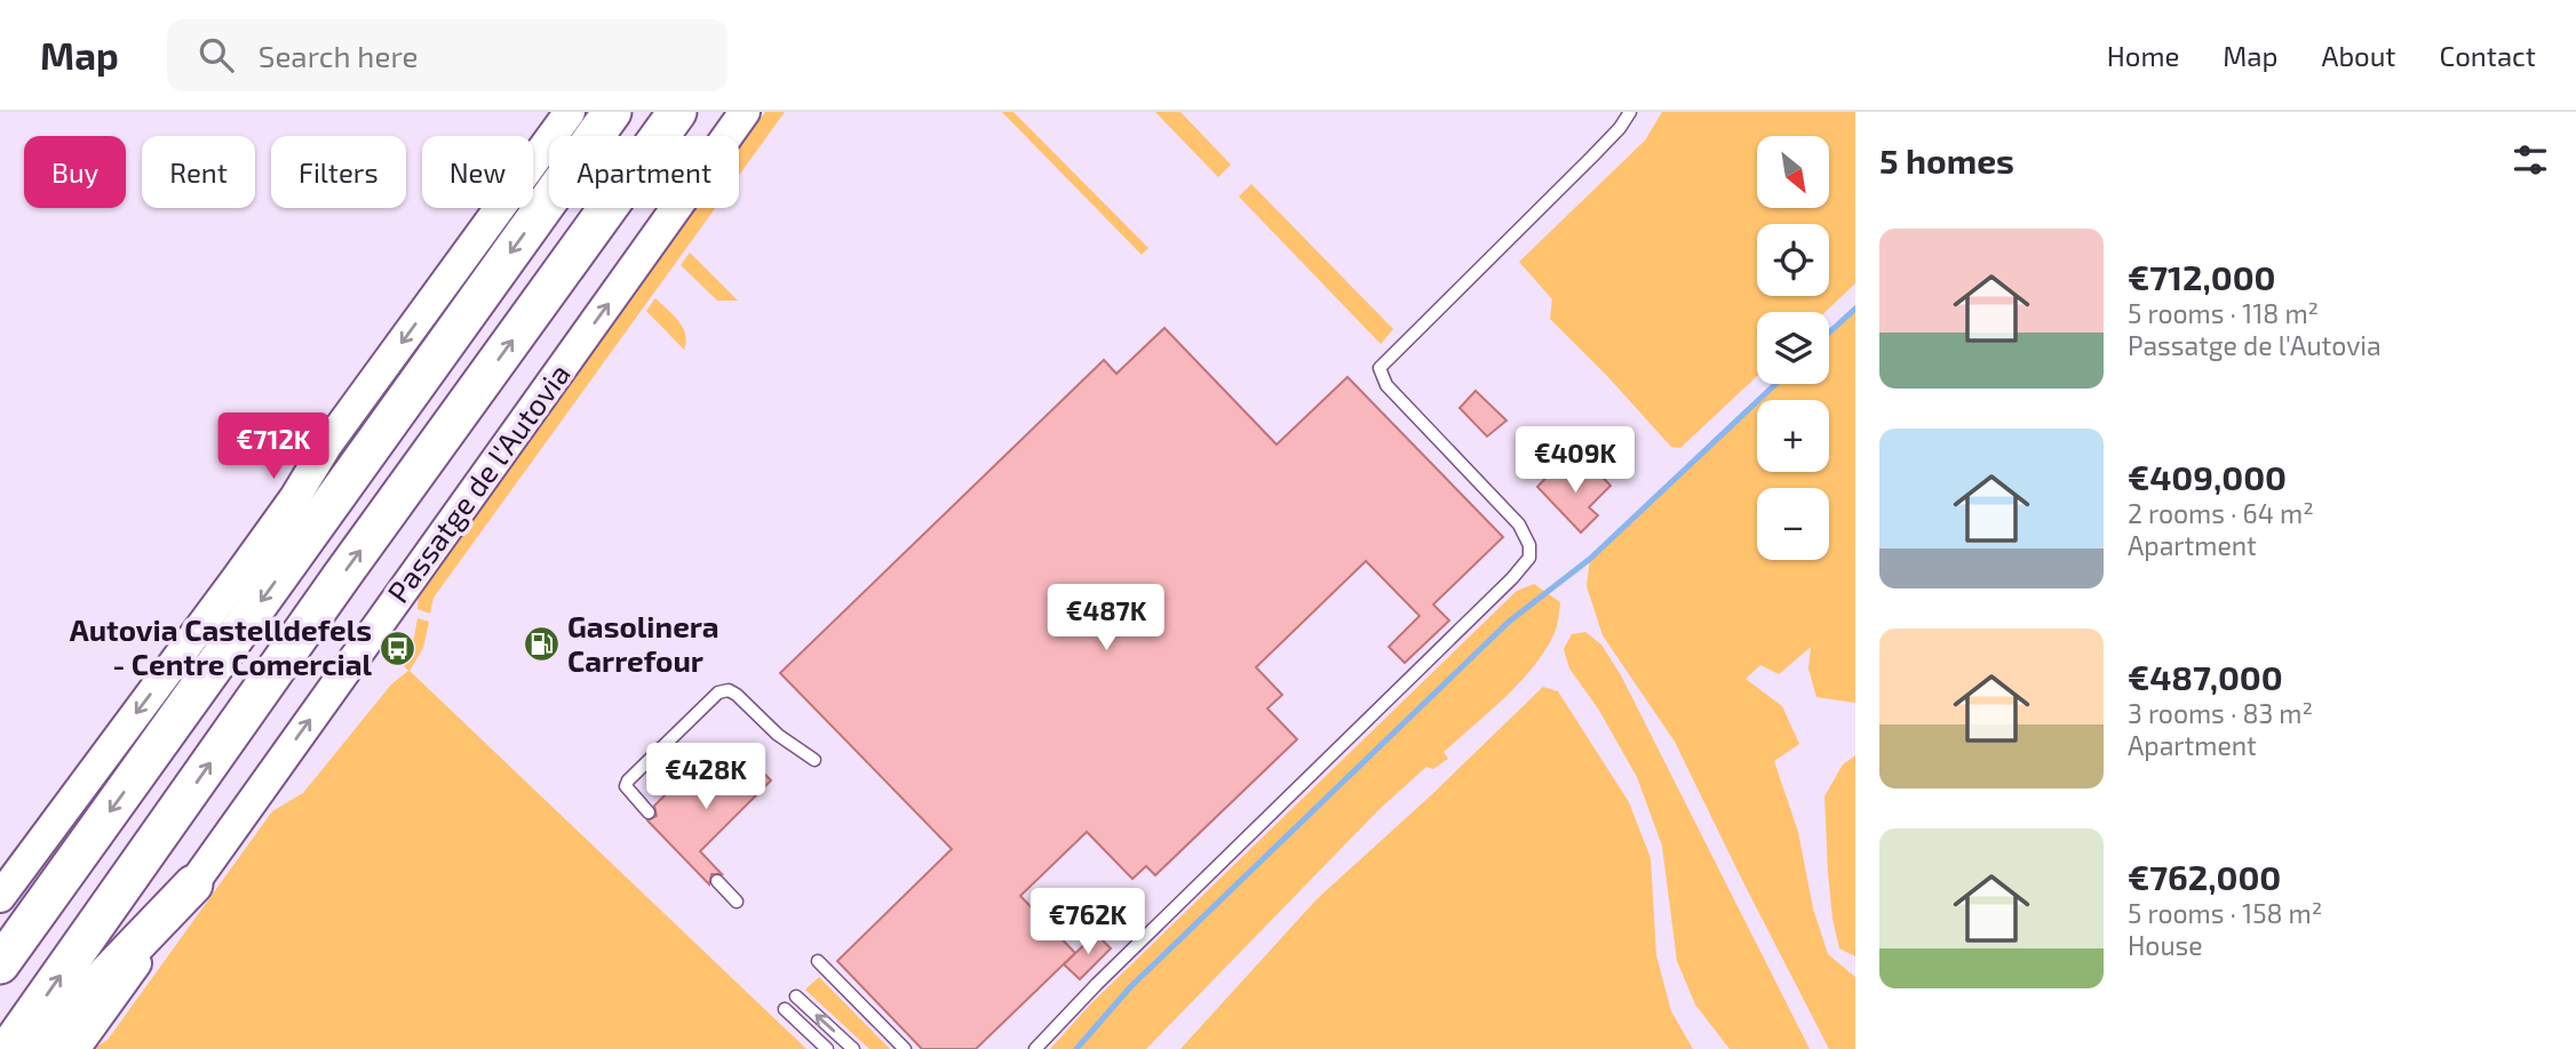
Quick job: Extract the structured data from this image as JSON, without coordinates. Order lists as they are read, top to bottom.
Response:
{
  "streets": {
    "street": ["Passatge de l'Autovia"]
  },
  "places": {
    "fuel station": ["Gasolinera Carrefour"],
    "bus stop": ["Autovia Castelldefels - Centre Comercial"]
  },
  "north": "bottom right",
  "page": {
    "header": "Map",
    "search": "Search here",
    "nav": [
      "Home",
      "Map",
      "About",
      "Contact"
    ],
    "heading": "5 homes",
    "map_buttons": ["+", "−"],
    "chip": [
      "Buy",
      "Rent",
      "Filters",
      "New",
      "Apartment"
    ],
    "list": [
      {
        "name": "€712,000",
        "note": "5 rooms · 118 m² · Passatge de l'Autovia"
      },
      {
        "name": "€409,000",
        "note": "2 rooms · 64 m² · Apartment"
      },
      {
        "name": "€487,000",
        "note": "3 rooms · 83 m² · Apartment"
      },
      {
        "name": "€762,000",
        "note": "5 rooms · 158 m² · House"
      }
    ],
    "price": [
      "€712K",
      "€409K",
      "€487K",
      "€428K",
      "€762K"
    ]
  }
}
